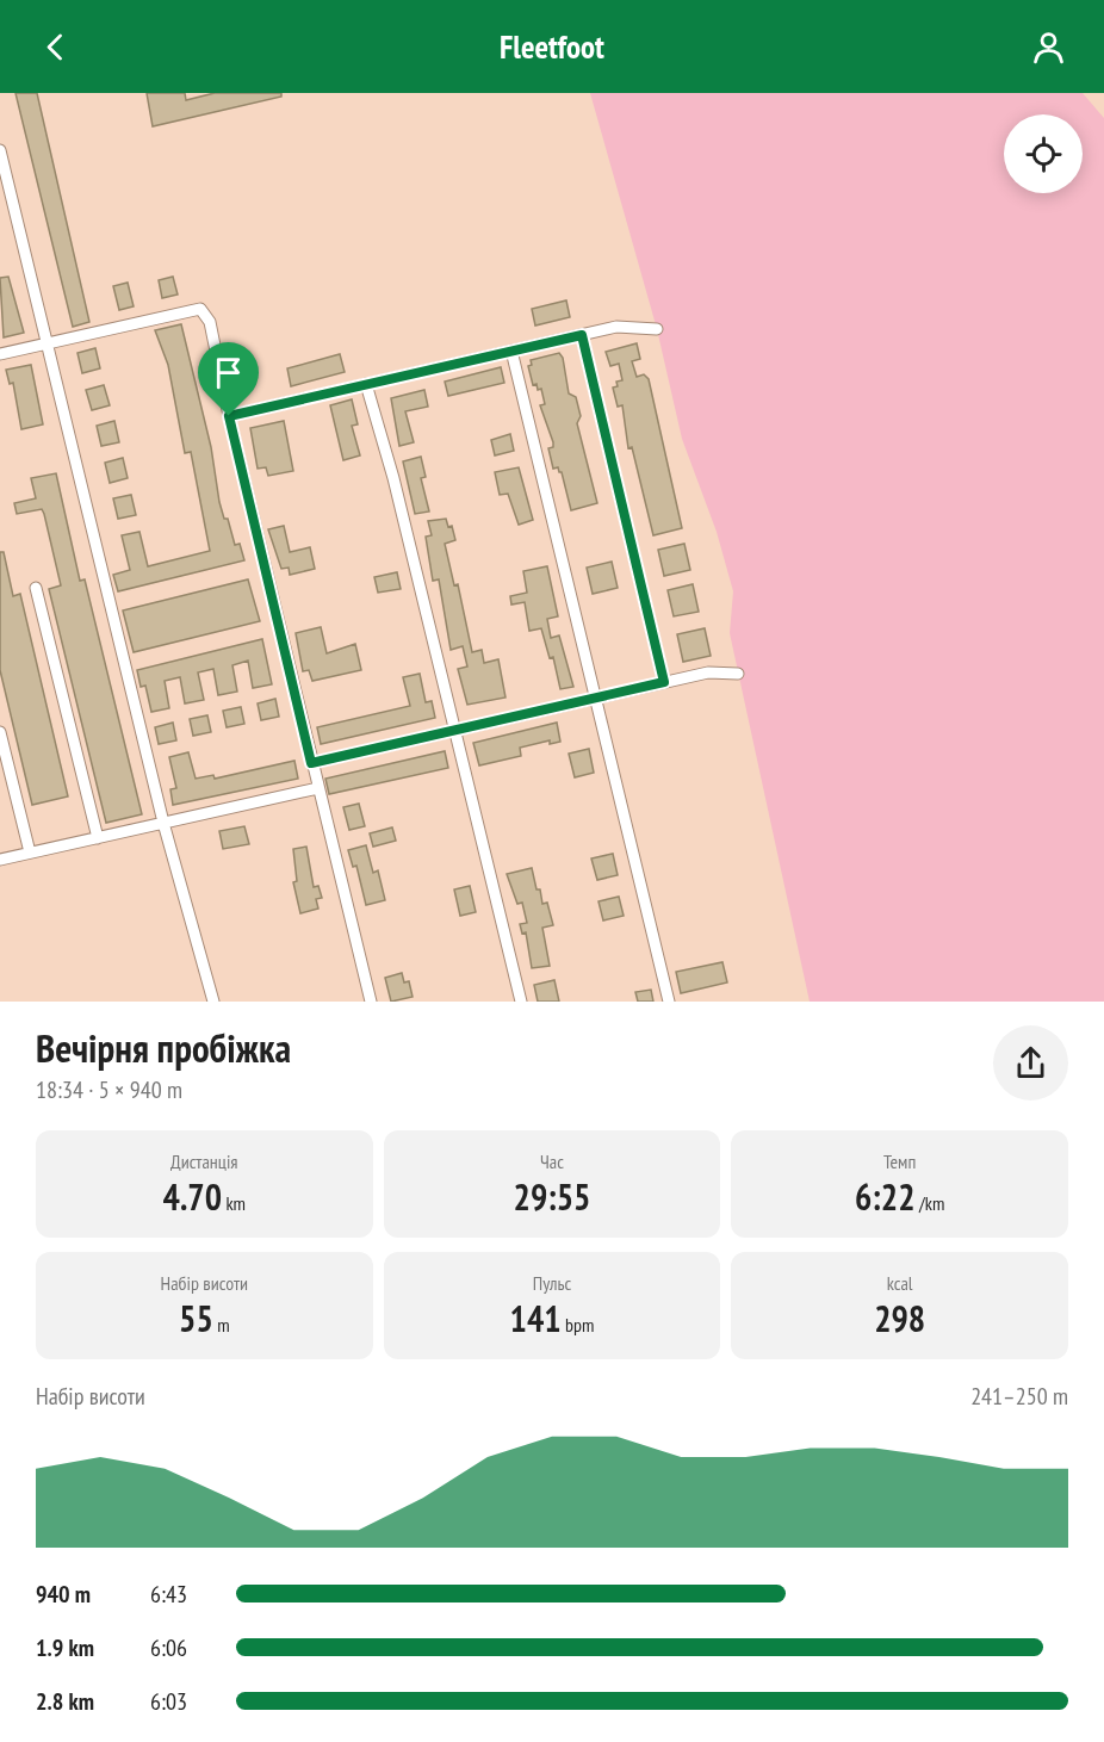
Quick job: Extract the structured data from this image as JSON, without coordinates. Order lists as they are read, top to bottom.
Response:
{
  "page": {
    "header": "Fleetfoot",
    "heading": ["Вечірня пробіжка", "18:34 · 5 × 940 m"],
    "stats": [
      ["Дистанція", "4.70 km"],
      ["Час", "29:55"],
      ["Темп", "6:22 /km"],
      ["Набір висоти", "55 m"],
      ["Пульс", "141 bpm"],
      ["kcal", "298"]
    ],
    "chart": ["Набір висоти", "241–250 m"],
    "list": [
      {
        "name": "940 m",
        "note": "6:43"
      },
      {
        "name": "1.9 km",
        "note": "6:06"
      },
      {
        "name": "2.8 km",
        "note": "6:03"
      }
    ]
  }
}
